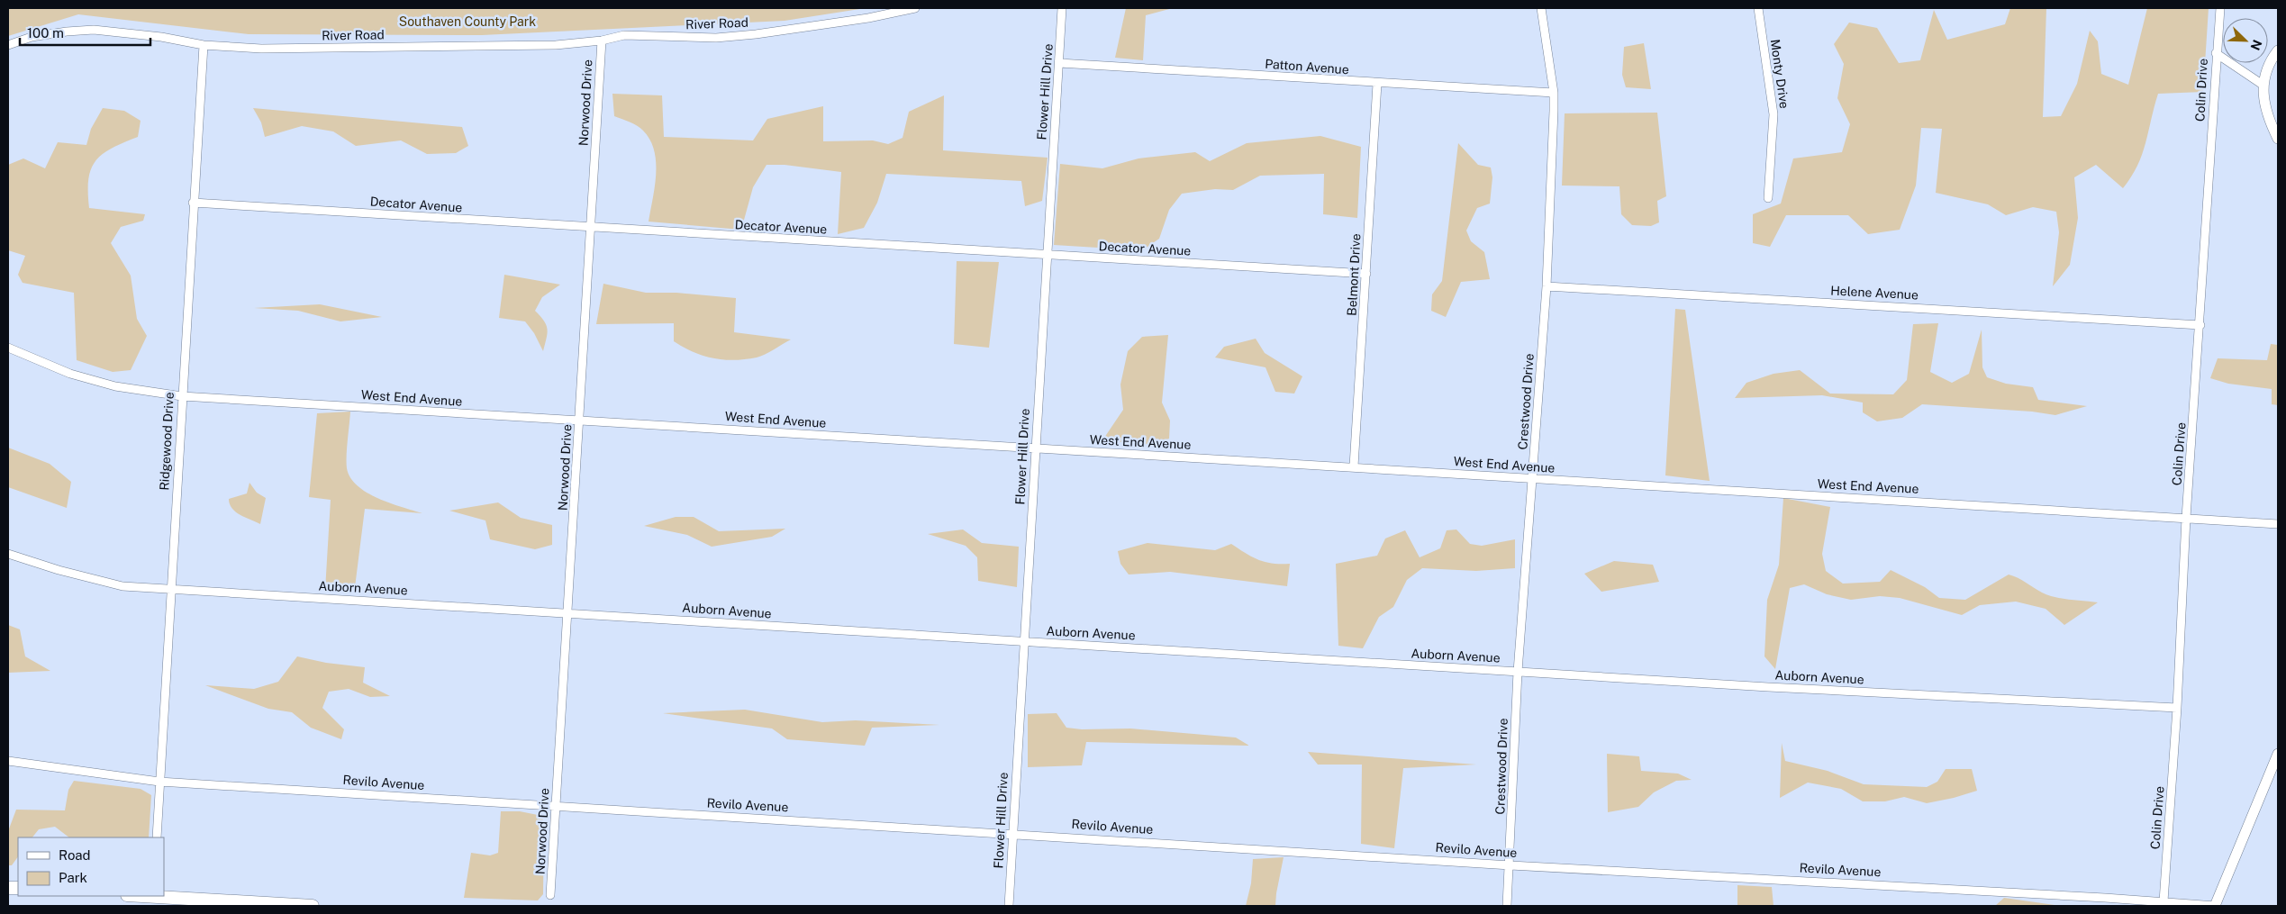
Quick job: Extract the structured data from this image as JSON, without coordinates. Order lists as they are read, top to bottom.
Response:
{
  "streets": {
    "street": [
      "River Road",
      "Patton Avenue",
      "Monty Drive",
      "Colin Drive",
      "Flower Hill Drive",
      "Norwood Drive",
      "Decator Avenue",
      "Belmont Drive",
      "Helene Avenue",
      "West End Avenue",
      "Crestwood Drive",
      "Ridgewood Drive",
      "Auborn Avenue",
      "Revilo Avenue"
    ]
  },
  "crossings": [
    ["River Road", "Norwood Drive"],
    ["River Road", "Ridgewood Drive"],
    ["Patton Avenue", "Flower Hill Drive"],
    ["Patton Avenue", "Belmont Drive"],
    ["Patton Avenue", "Crestwood Drive"],
    ["Colin Drive", "Helene Avenue"],
    ["Colin Drive", "West End Avenue"],
    ["Colin Drive", "Auborn Avenue"],
    ["Colin Drive", "Revilo Avenue"],
    ["Flower Hill Drive", "Decator Avenue"],
    ["Flower Hill Drive", "West End Avenue"],
    ["Flower Hill Drive", "Auborn Avenue"],
    ["Flower Hill Drive", "Revilo Avenue"],
    ["Norwood Drive", "Decator Avenue"],
    ["Norwood Drive", "West End Avenue"],
    ["Norwood Drive", "Auborn Avenue"],
    ["Norwood Drive", "Revilo Avenue"],
    ["Decator Avenue", "Belmont Drive"],
    ["Decator Avenue", "Ridgewood Drive"],
    ["Belmont Drive", "West End Avenue"],
    ["Helene Avenue", "Crestwood Drive"],
    ["West End Avenue", "Crestwood Drive"],
    ["West End Avenue", "Ridgewood Drive"],
    ["Crestwood Drive", "Auborn Avenue"],
    ["Crestwood Drive", "Revilo Avenue"],
    ["Ridgewood Drive", "Auborn Avenue"],
    ["Ridgewood Drive", "Revilo Avenue"]
  ],
  "parks": ["Southaven County Park"],
  "legend": ["Road", "Park"],
  "scale_bar": "100 m",
  "north": "bottom right"
}
